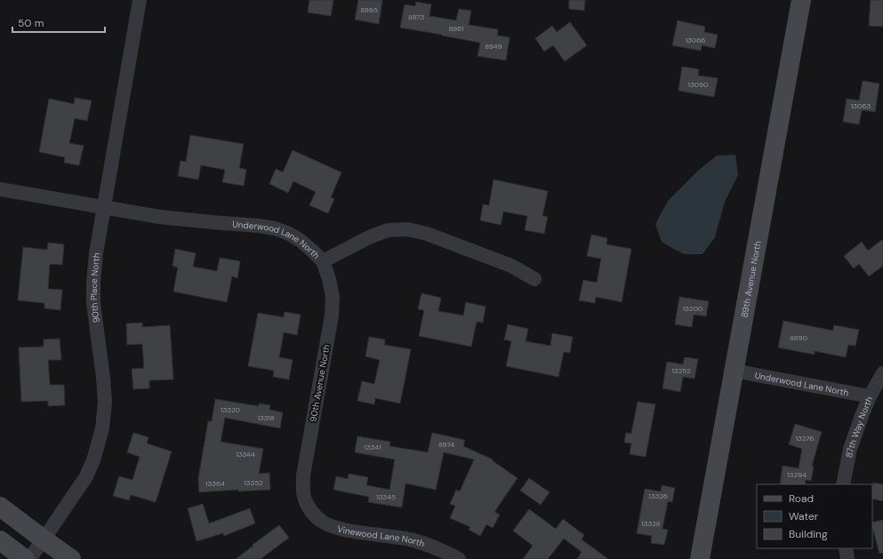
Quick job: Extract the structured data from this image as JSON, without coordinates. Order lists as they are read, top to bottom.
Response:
{
  "streets": {
    "street": [
      "Underwood Lane North",
      "89th Avenue North",
      "90th Place North",
      "90th Avenue North",
      "87th Way North",
      "Vinewood Lane North"
    ]
  },
  "crossings": [
    ["Underwood Lane North", "89th Avenue North"],
    ["Underwood Lane North", "90th Place North"],
    ["Underwood Lane North", "90th Avenue North"],
    ["Underwood Lane North", "87th Way North"],
    ["90th Avenue North", "Vinewood Lane North"]
  ],
  "house_numbers": [
    "8995",
    "8973",
    "8961",
    "13066",
    "8949",
    "13090",
    "13063",
    "13200",
    "8890",
    "13252",
    "13320",
    "13318",
    "13276",
    "8974",
    "13341",
    "13344",
    "13294",
    "13352",
    "13364",
    "13326",
    "13345",
    "13328"
  ],
  "legend": ["Road", "Water", "Building"],
  "scale_bar": "50 m"
}
